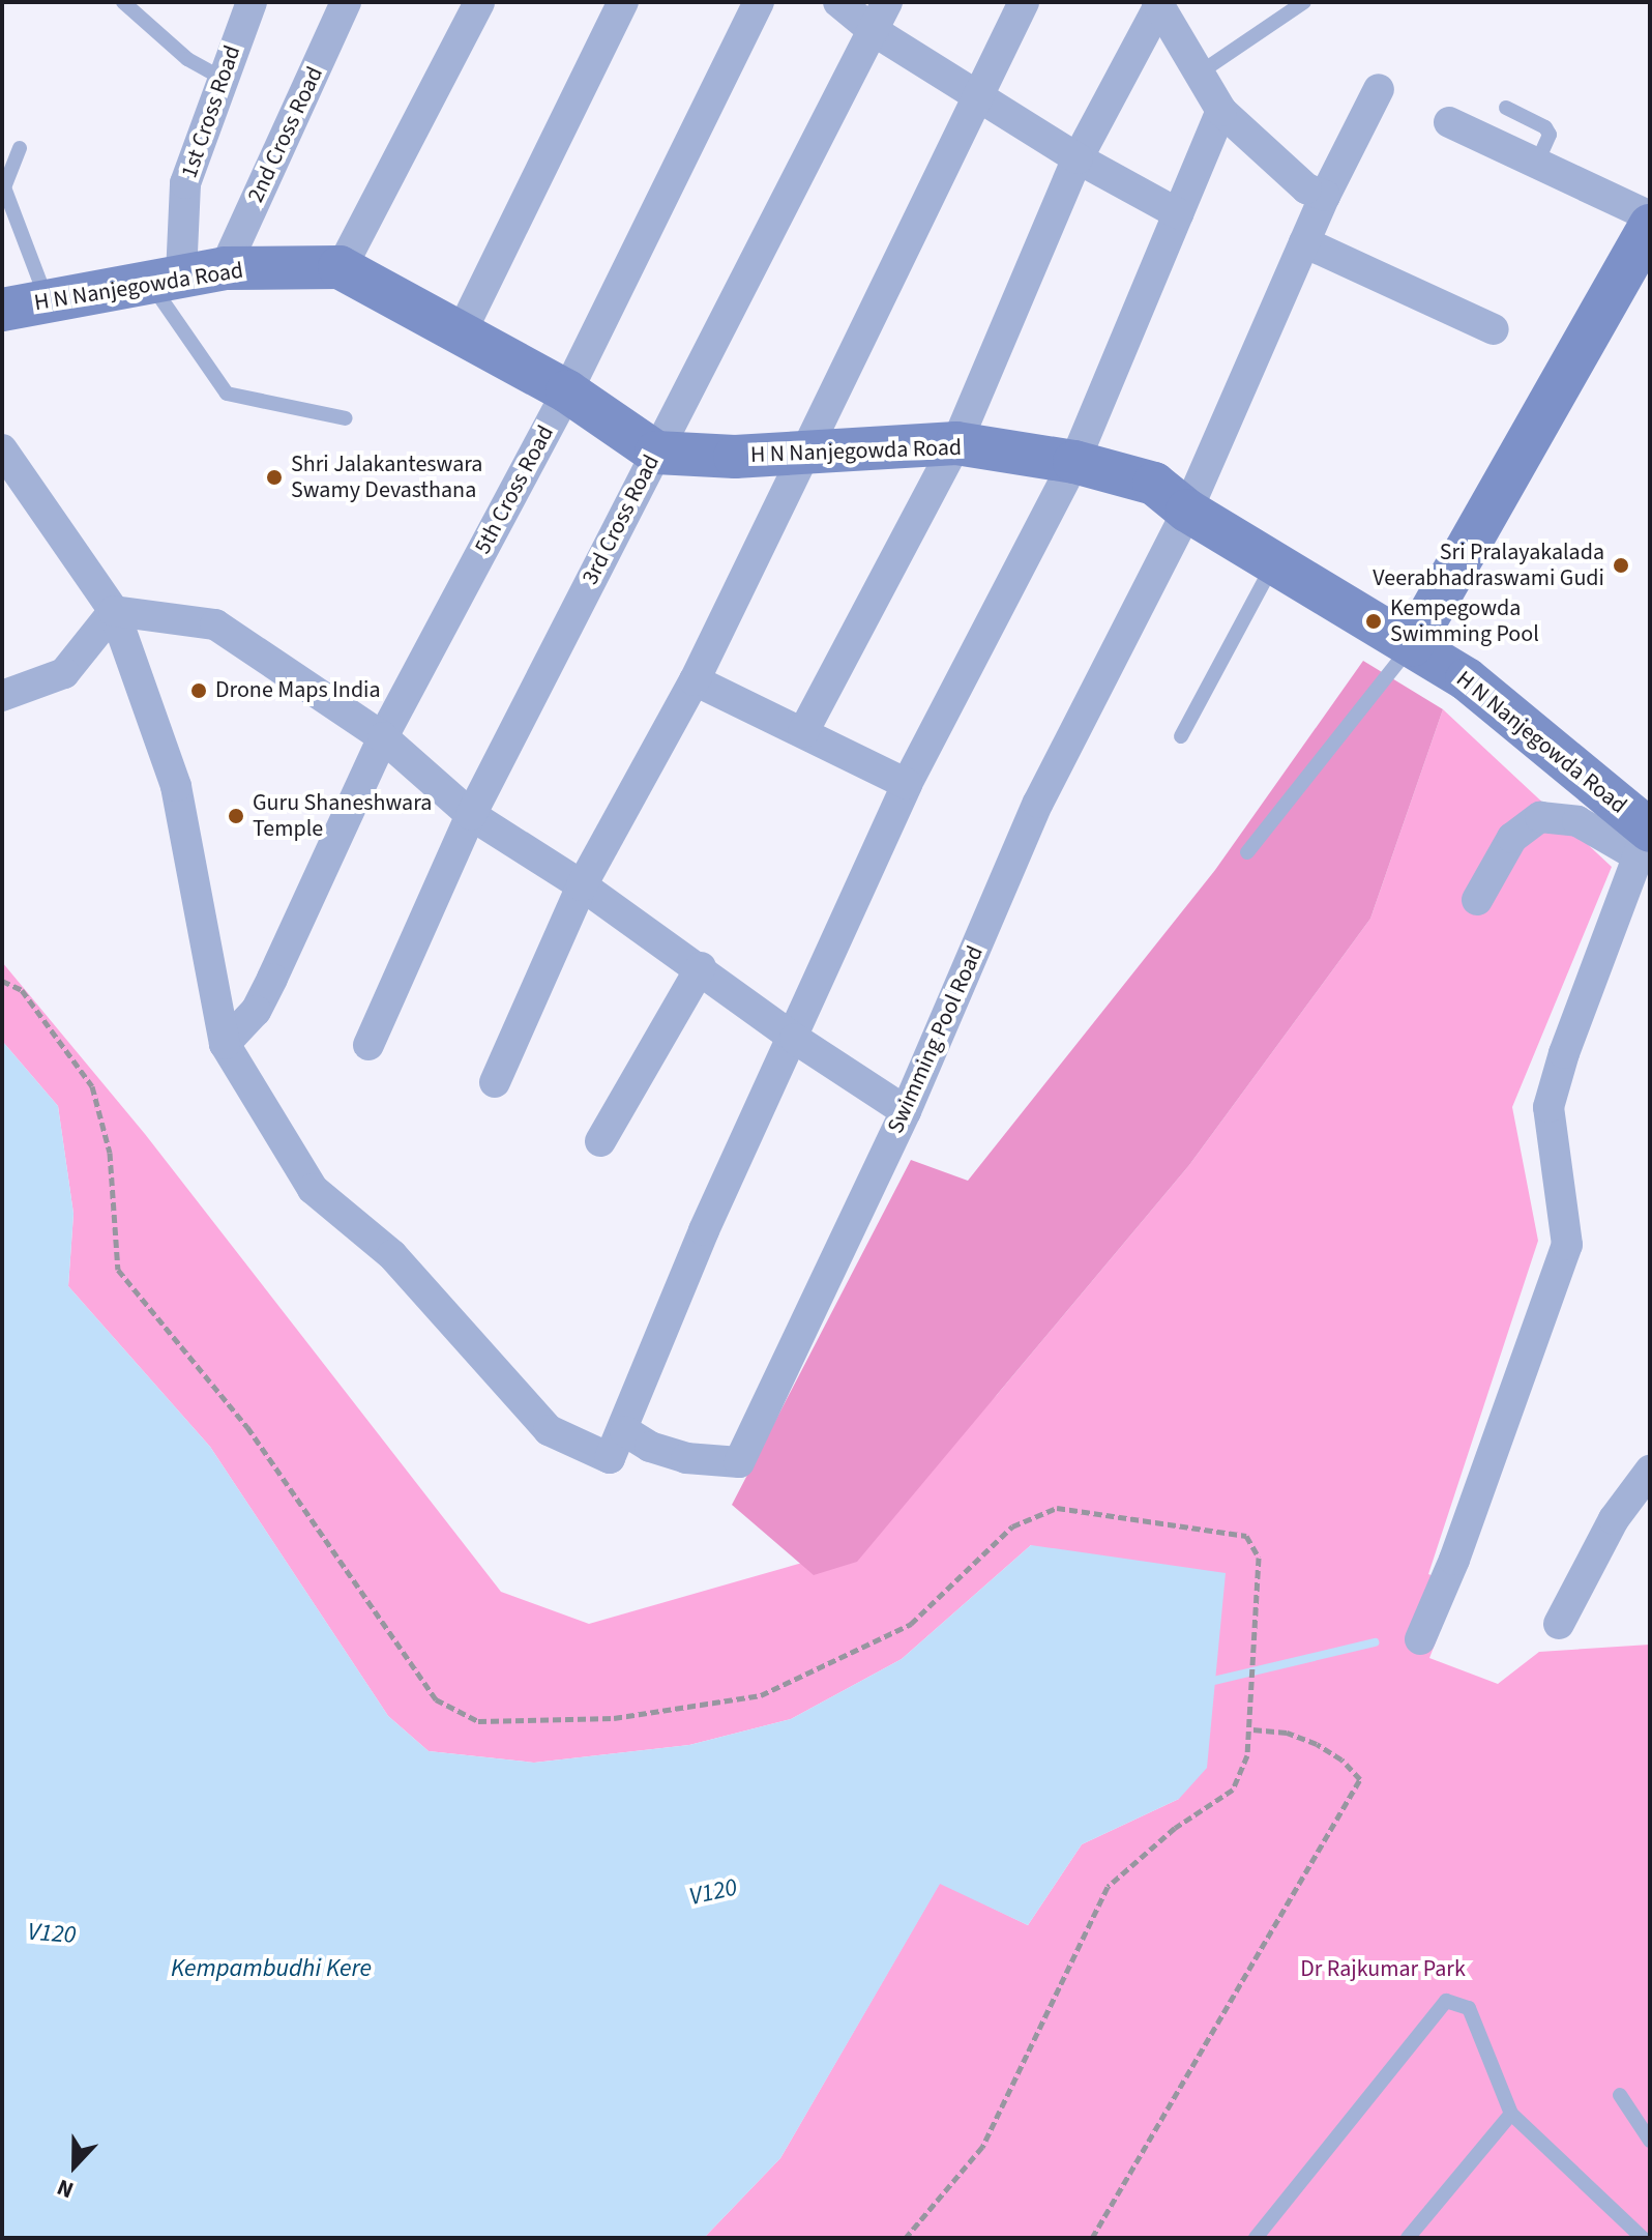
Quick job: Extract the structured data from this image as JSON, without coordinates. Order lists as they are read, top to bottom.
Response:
{
  "streets": {
    "street": [
      "1st Cross Road",
      "2nd Cross Road",
      "H N Nanjegowda Road",
      "5th Cross Road",
      "3rd Cross Road",
      "Swimming Pool Road"
    ]
  },
  "crossings": [
    ["1st Cross Road", "H N Nanjegowda Road"],
    ["2nd Cross Road", "H N Nanjegowda Road"],
    ["H N Nanjegowda Road", "3rd Cross Road"],
    ["H N Nanjegowda Road", "Swimming Pool Road"]
  ],
  "water": ["V120", "Kempambudhi Kere"],
  "parks": ["Dr Rajkumar Park"],
  "places": [
    "Shri Jalakanteswara Swamy Devasthana",
    "Sri Pralayakalada Veerabhadraswami Gudi",
    "Kempegowda Swimming Pool",
    "Drone Maps India",
    "Guru Shaneshwara Temple"
  ],
  "north": "bottom"
}
